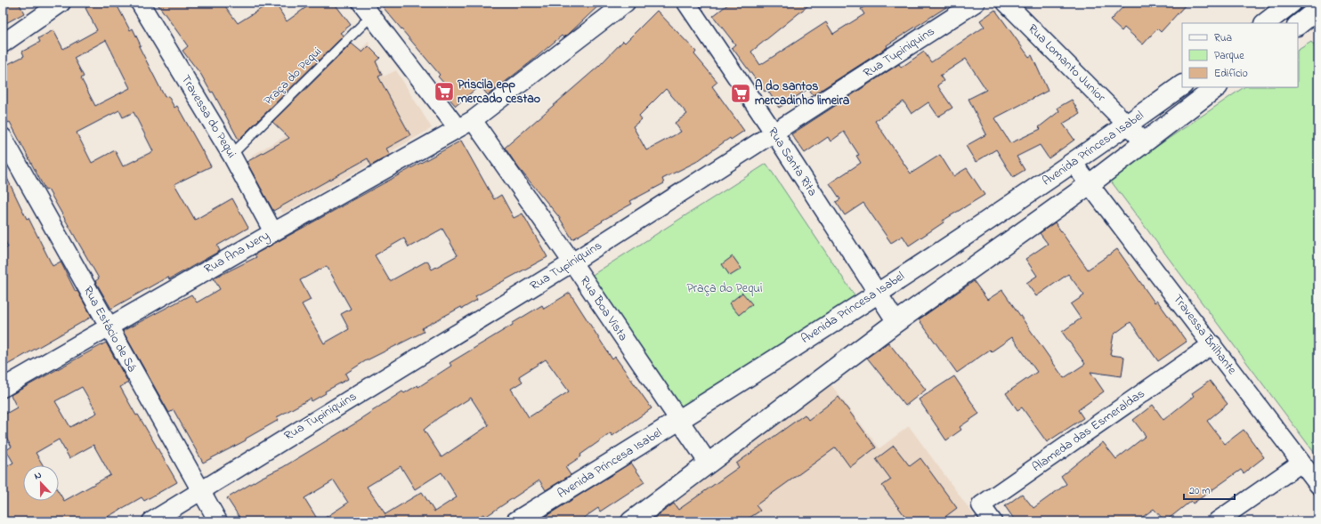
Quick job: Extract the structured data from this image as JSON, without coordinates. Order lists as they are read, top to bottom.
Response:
{
  "streets": {
    "main road": ["Avenida Princesa Isabel"],
    "street": [
      "Rua Tupiniquins",
      "Rua Lomanto Junior",
      "Travessa do Pequi",
      "Rua Santa Rita",
      "Rua Ana Nery",
      "Rua Boa Vista",
      "Rua Estácio de Sá",
      "Travessa Brilhante",
      "Alameda das Esmeraldas"
    ],
    "lane": ["Praça do Pequi"]
  },
  "crossings": [
    ["Rua Tupiniquins", "Rua Santa Rita"],
    ["Rua Tupiniquins", "Rua Boa Vista"],
    ["Rua Tupiniquins", "Rua Estácio de Sá"],
    ["Rua Lomanto Junior", "Avenida Princesa Isabel"],
    ["Praça do Pequi", "Travessa do Pequi"],
    ["Praça do Pequi", "Rua Boa Vista"],
    ["Travessa do Pequi", "Rua Ana Nery"],
    ["Avenida Princesa Isabel", "Rua Santa Rita"],
    ["Avenida Princesa Isabel", "Rua Boa Vista"],
    ["Avenida Princesa Isabel", "Travessa Brilhante"],
    ["Rua Ana Nery", "Rua Boa Vista"],
    ["Rua Ana Nery", "Rua Estácio de Sá"],
    ["Travessa Brilhante", "Alameda das Esmeraldas"]
  ],
  "parks": ["Praça do Pequi"],
  "places": {
    "supermarket": ["Priscila epp mercado cestao", "A do santos mercadinho limeira"]
  },
  "legend": ["Rua", "Parque", "Edifício"],
  "scale_bar": "20 m",
  "north": "top"
}
